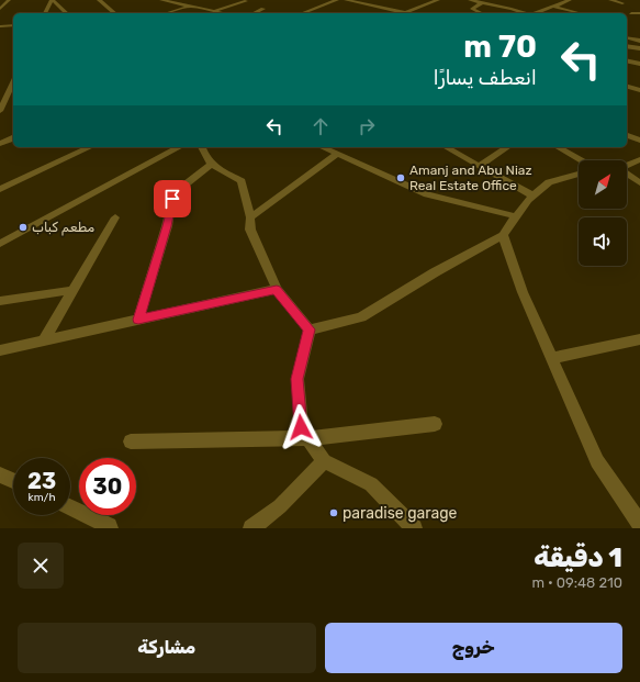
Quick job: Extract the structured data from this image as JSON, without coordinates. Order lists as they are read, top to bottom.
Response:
{
  "places": ["Amanj and Abu Niaz Real Estate Office", "مطعم كباب", "paradise garage"],
  "north": "top right",
  "page": {
    "turn": ["70 m", "انعطف يسارًا"],
    "speed": "23 km/h",
    "limit": "30",
    "heading": ["1 دقيقة", "210 m · 09:48"],
    "buttons": ["خروج", "مشاركة"]
  }
}
